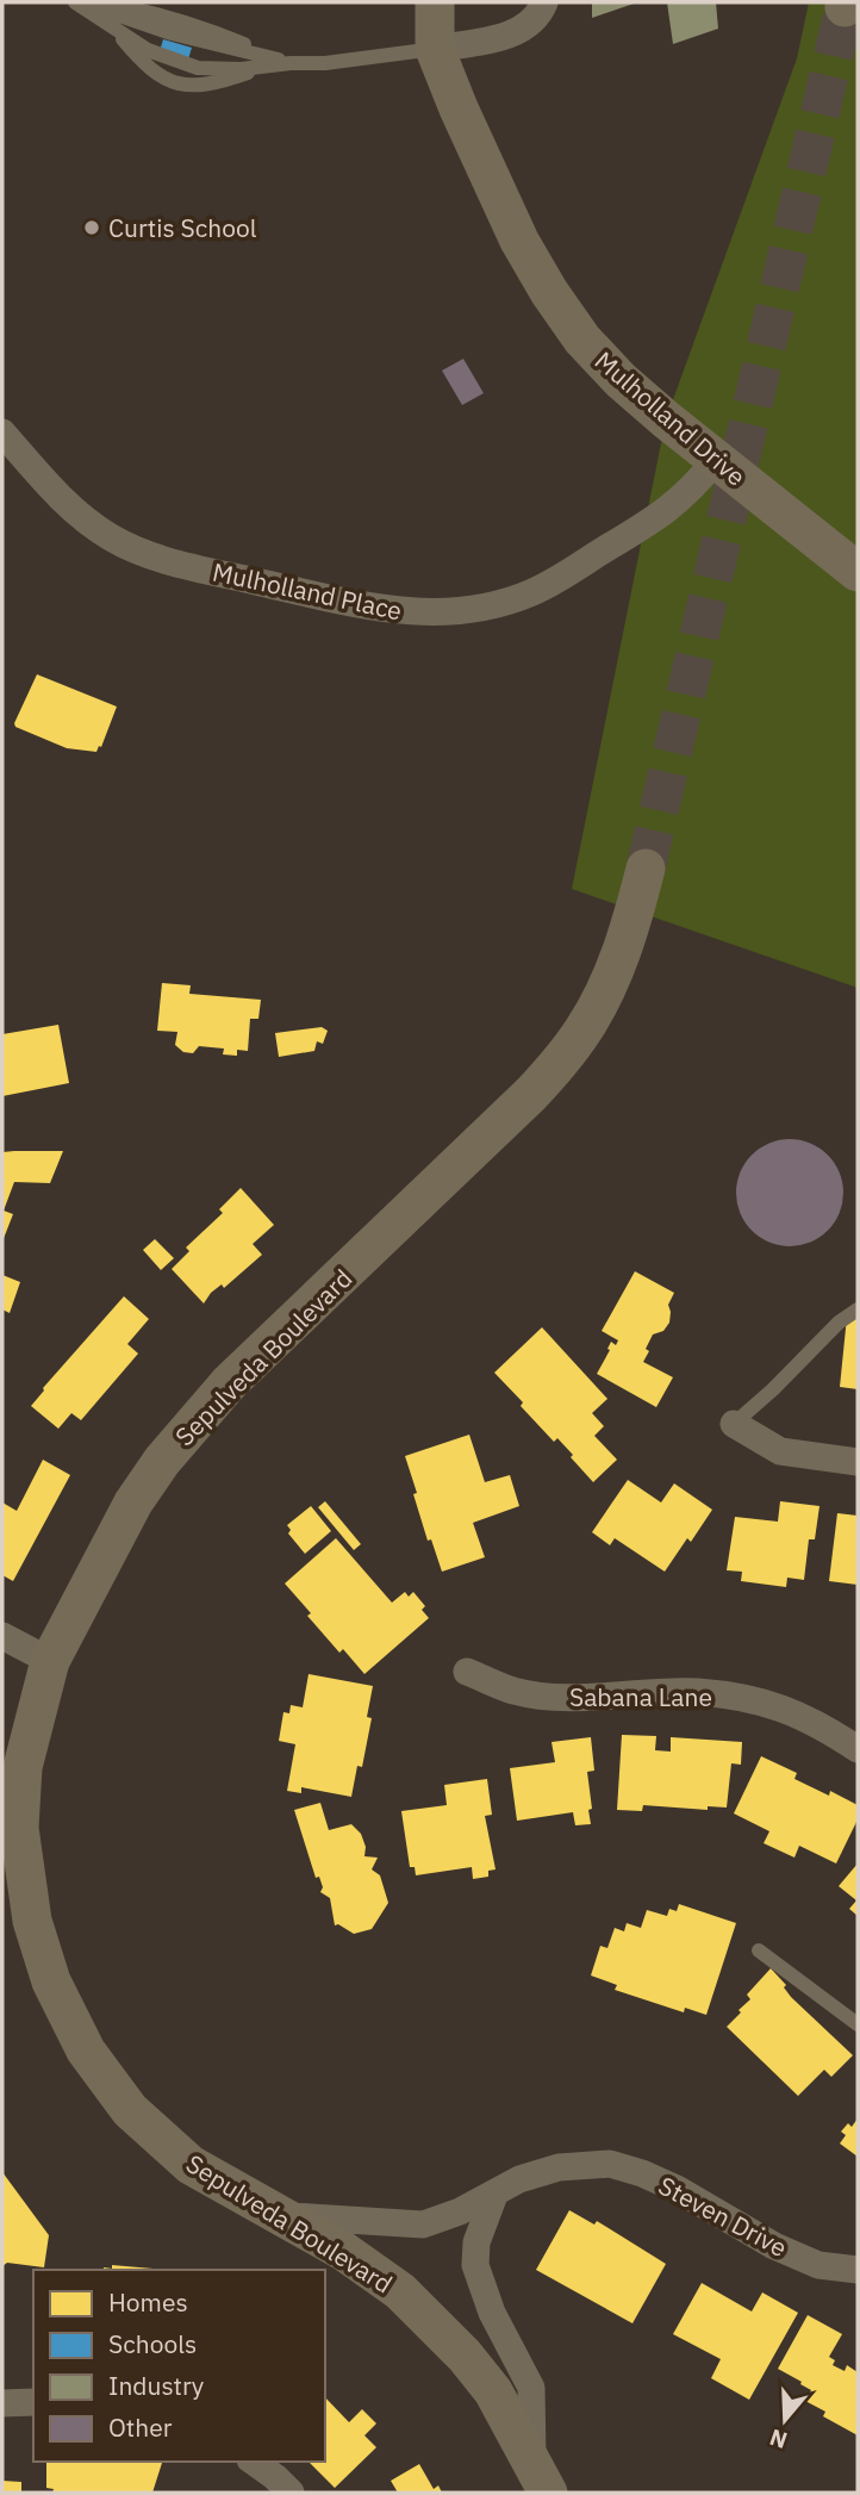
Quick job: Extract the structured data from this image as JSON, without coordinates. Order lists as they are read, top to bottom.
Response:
{
  "streets": {
    "main road": ["Mulholland Drive", "Sepulveda Boulevard"],
    "street": ["Mulholland Place", "Sabana Lane", "Steven Drive"]
  },
  "crossings": [
    ["Mulholland Drive", "Mulholland Place"],
    ["Sepulveda Boulevard", "Steven Drive"]
  ],
  "places": ["Curtis School"],
  "legend": [
    "Homes",
    "Schools",
    "Industry",
    "Other"
  ],
  "north": "bottom"
}
